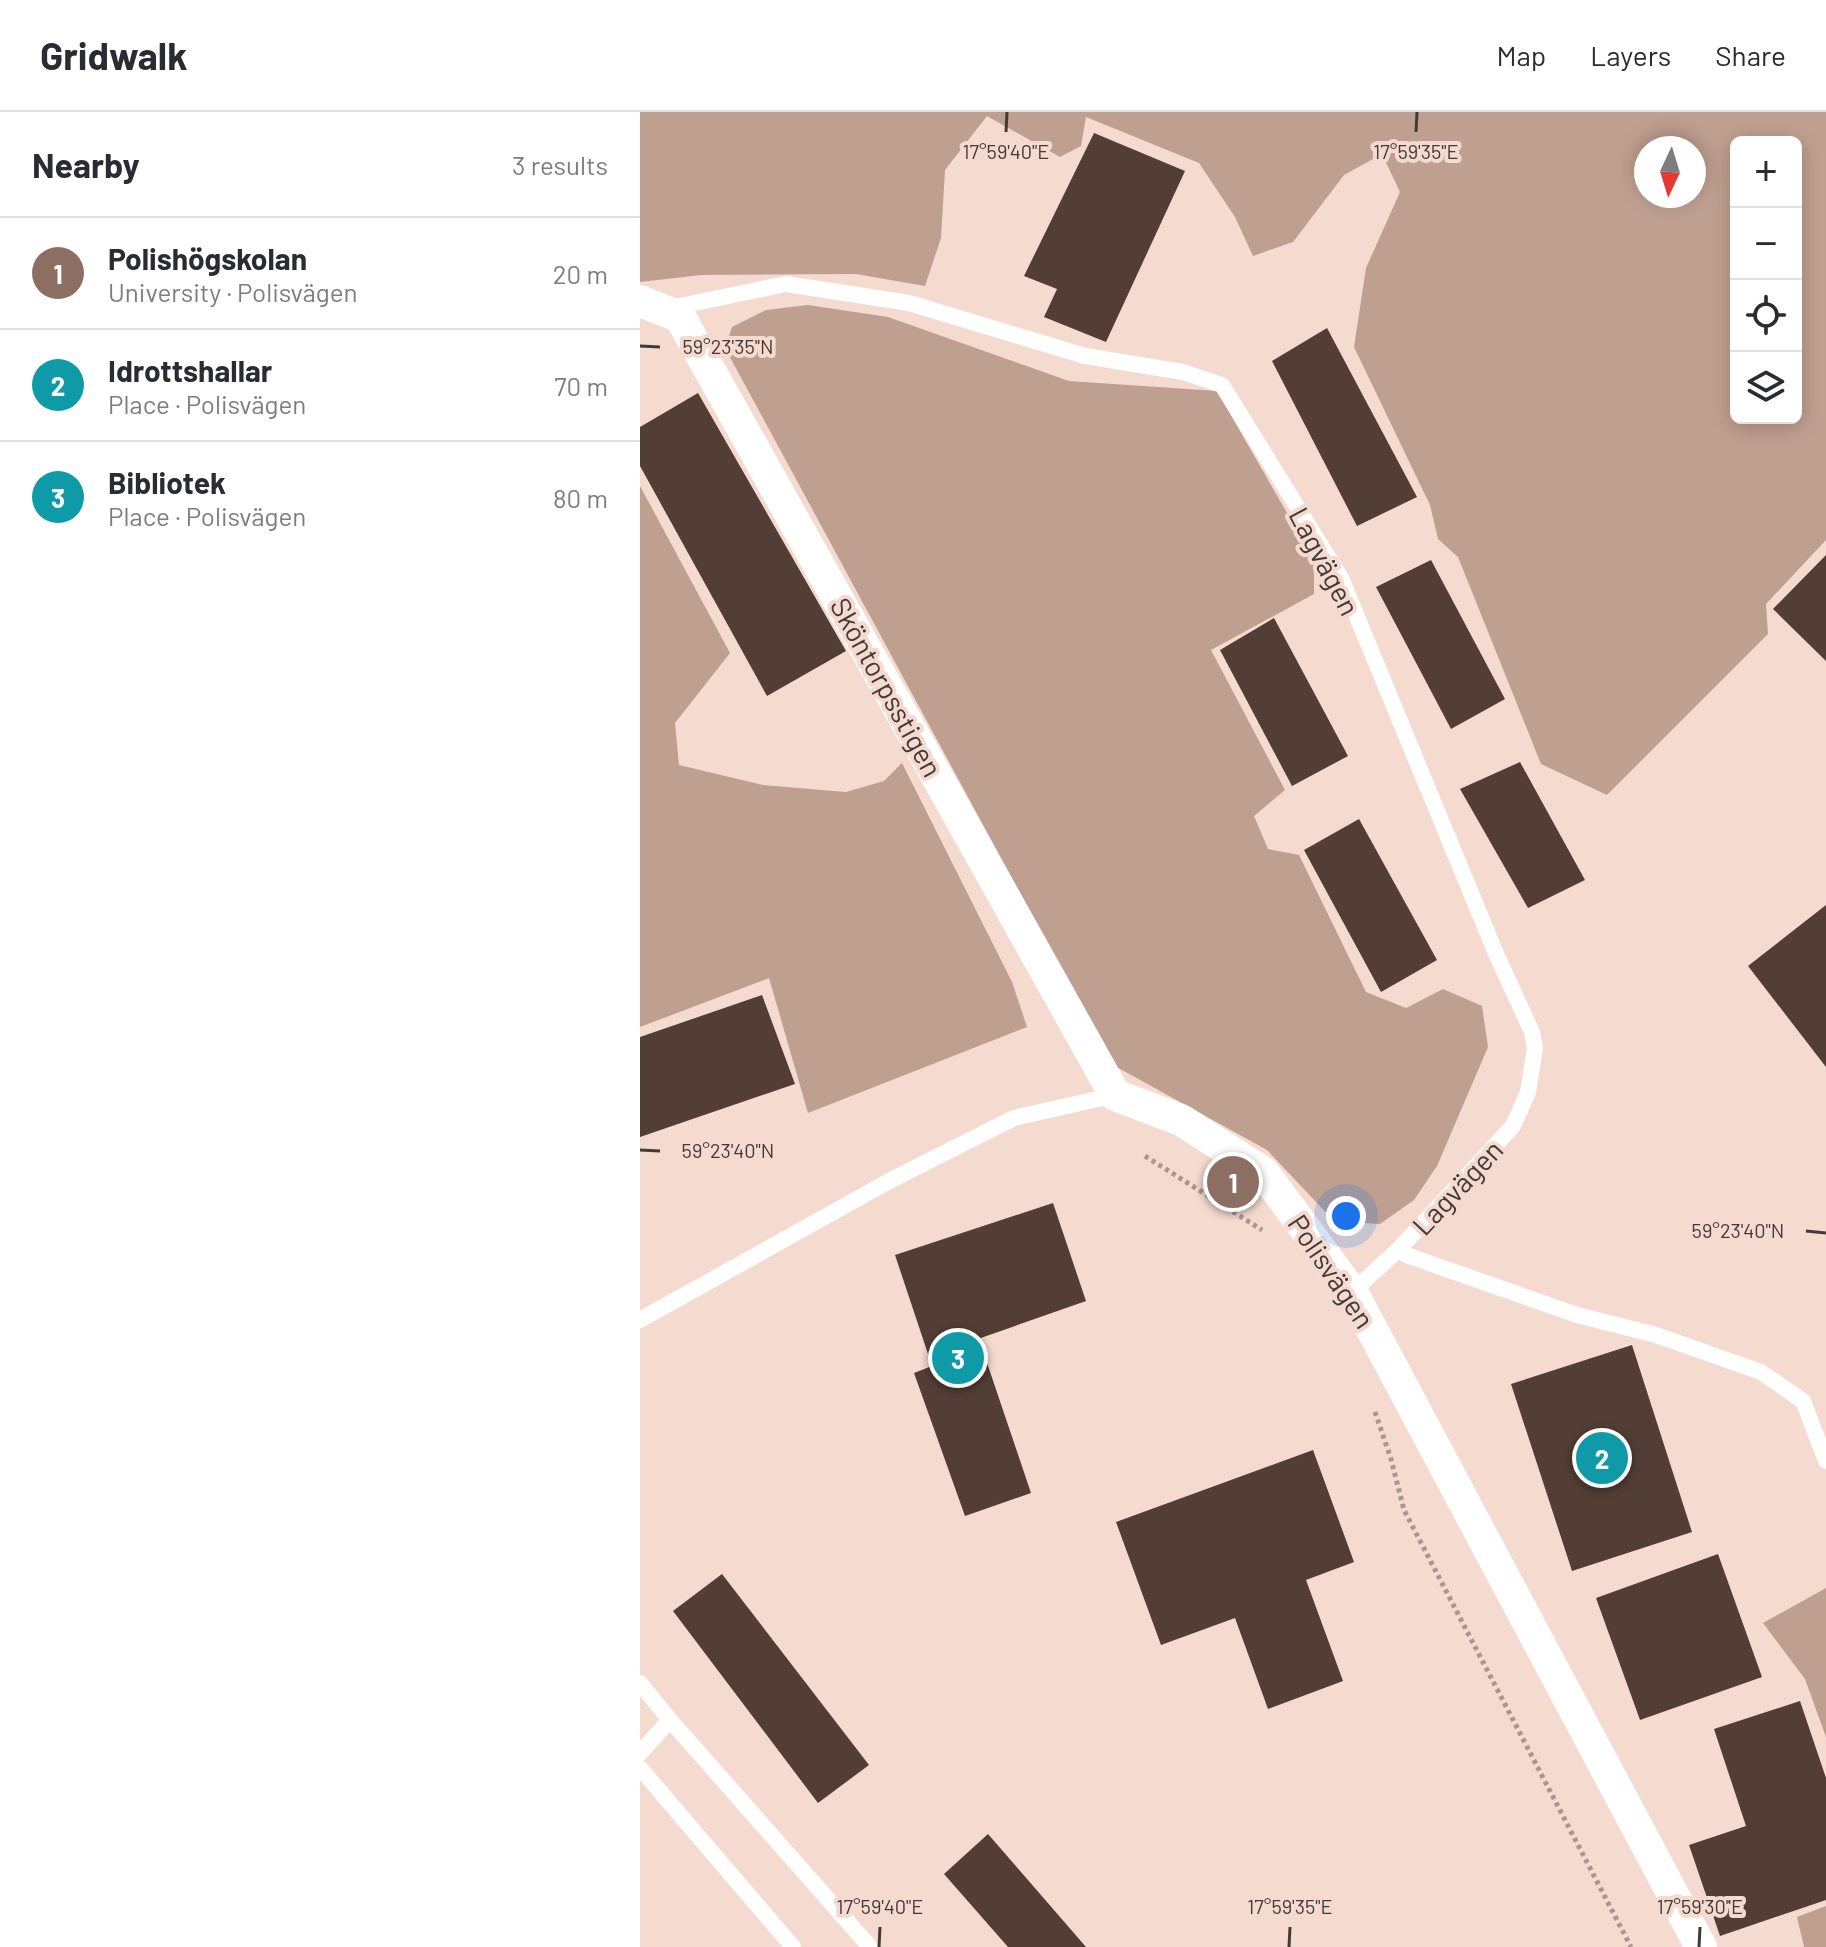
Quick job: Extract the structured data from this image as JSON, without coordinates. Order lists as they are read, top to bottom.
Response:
{
  "streets": {
    "street": ["Sköntorpsstigen", "Polisvägen"],
    "lane": ["Lagvägen"]
  },
  "crossings": [
    ["Lagvägen", "Sköntorpsstigen"],
    ["Lagvägen", "Polisvägen"],
    ["Sköntorpsstigen", "Polisvägen"]
  ],
  "north": "bottom",
  "page": {
    "header": "Gridwalk",
    "nav": ["Map", "Layers", "Share"],
    "heading": ["Nearby", "3 results"],
    "map_buttons": ["+", "−"],
    "list": [
      {
        "mark": "1",
        "name": "Polishögskolan",
        "note": "University · Polisvägen",
        "value": "20 m"
      },
      {
        "mark": "2",
        "name": "Idrottshallar",
        "note": "Place · Polisvägen",
        "value": "70 m"
      },
      {
        "mark": "3",
        "name": "Bibliotek",
        "note": "Place · Polisvägen",
        "value": "80 m"
      }
    ],
    "pins": ["1", "3", "2"]
  },
  "coordinates": [
    "17°59'40\"E",
    "17°59'35\"E",
    "59°23'35\"N",
    "59°23'40\"N",
    "17°59'30\"E"
  ]
}
